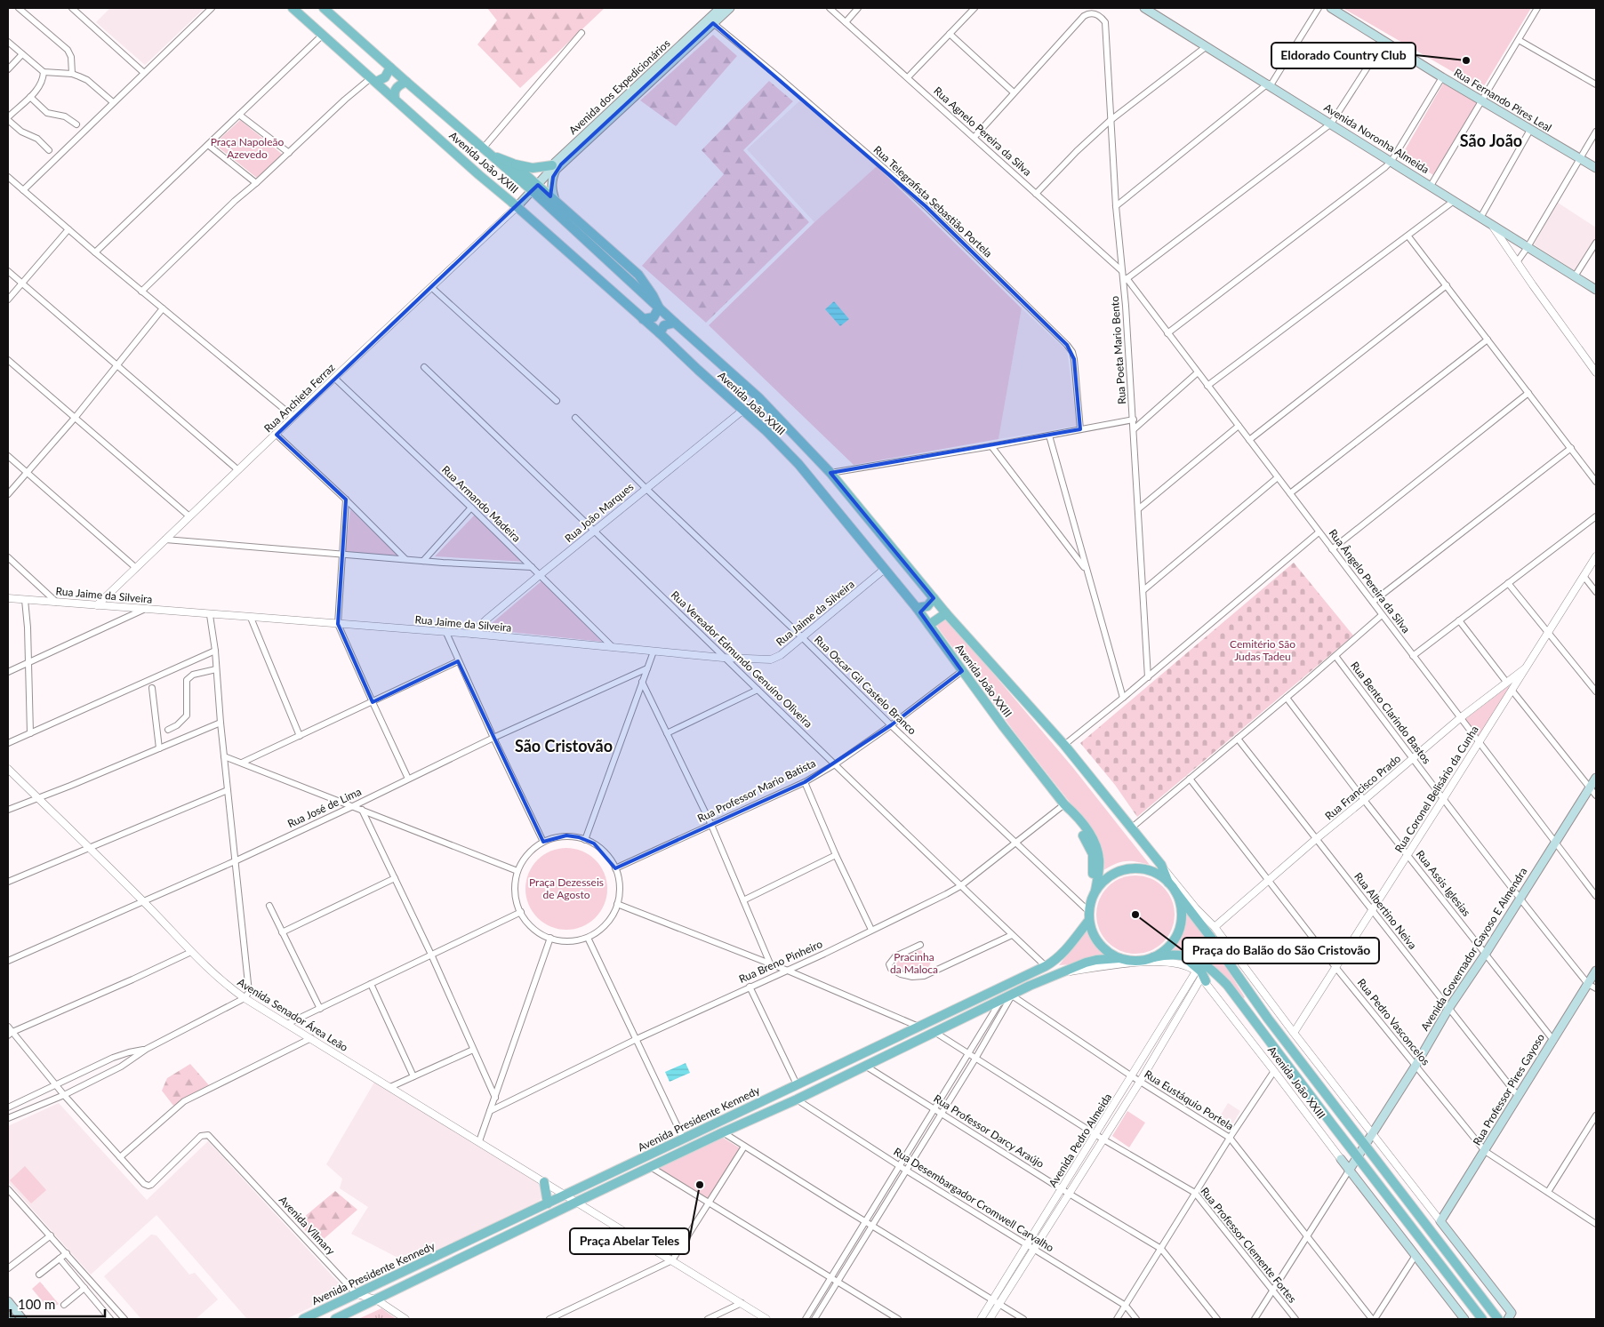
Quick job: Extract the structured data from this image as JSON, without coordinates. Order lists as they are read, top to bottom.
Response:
{
  "streets": {
    "main road": [
      "Avenida dos Expedicionários",
      "Rua Fernando Pires Leal",
      "Avenida Noronha Almeida",
      "Avenida João XXIII",
      "Avenida Governador Gayoso E Almendra",
      "Rua Professor Pires Gayoso",
      "Avenida Presidente Kennedy"
    ],
    "street": [
      "Rua Agnelo Pereira da Silva",
      "Rua Telegrafista Sebastião Portela",
      "Rua Poeta Mario Bento",
      "Rua Anchieta Ferraz",
      "Rua Armando Madeira",
      "Rua João Marques",
      "Rua Ângelo Pereira da Silva",
      "Rua Jaime da Silveira",
      "Rua Vereador Edmundo Genuíno Oliveira",
      "Rua Oscar Gil Castelo Branco",
      "Rua Bento Clarindo Bastos",
      "Rua Francisco Prado",
      "Rua Coronel Belisário da Cunha",
      "Rua Professor Mario Batista",
      "Rua José de Lima",
      "Rua Assis Iglesias",
      "Rua Albertino Neiva",
      "Rua Breno Pinheiro",
      "Avenida Senador Área Leão",
      "Rua Pedro Vasconcelos",
      "Rua Eustáquio Portela",
      "Rua Professor Darcy Araújo",
      "Avenida Pedro Almeida",
      "Rua Desembargador Cromwell Carvalho",
      "Avenida Vilmary",
      "Rua Professor Clemente Fortes"
    ]
  },
  "crossings": [
    ["Avenida dos Expedicionários", "Avenida João XXIII"],
    ["Avenida dos Expedicionários", "Rua Telegrafista Sebastião Portela"],
    ["Avenida dos Expedicionários", "Rua Anchieta Ferraz"],
    ["Rua Agnelo Pereira da Silva", "Rua Poeta Mario Bento"],
    ["Avenida João XXIII", "Rua Anchieta Ferraz"],
    ["Avenida João XXIII", "Rua João Marques"],
    ["Avenida João XXIII", "Rua Jaime da Silveira"],
    ["Avenida João XXIII", "Rua Francisco Prado"],
    ["Avenida João XXIII", "Rua Coronel Belisário da Cunha"],
    ["Avenida João XXIII", "Rua Professor Mario Batista"],
    ["Avenida João XXIII", "Avenida Governador Gayoso E Almendra"],
    ["Avenida João XXIII", "Rua Breno Pinheiro"],
    ["Avenida João XXIII", "Rua Professor Pires Gayoso"],
    ["Avenida João XXIII", "Avenida Presidente Kennedy"],
    ["Avenida João XXIII", "Avenida Pedro Almeida"],
    ["Rua Poeta Mario Bento", "Rua Ângelo Pereira da Silva"],
    ["Rua Anchieta Ferraz", "Rua Armando Madeira"],
    ["Rua Anchieta Ferraz", "Rua Jaime da Silveira"],
    ["Rua Armando Madeira", "Rua João Marques"],
    ["Rua Armando Madeira", "Rua Jaime da Silveira"],
    ["Rua João Marques", "Rua Jaime da Silveira"],
    ["Rua João Marques", "Rua Vereador Edmundo Genuíno Oliveira"],
    ["Rua João Marques", "Rua Oscar Gil Castelo Branco"],
    ["Rua Ângelo Pereira da Silva", "Rua Francisco Prado"],
    ["Rua Ângelo Pereira da Silva", "Rua Coronel Belisário da Cunha"],
    ["Rua Ângelo Pereira da Silva", "Avenida Governador Gayoso E Almendra"],
    ["Rua Jaime da Silveira", "Rua Vereador Edmundo Genuíno Oliveira"],
    ["Rua Jaime da Silveira", "Rua Oscar Gil Castelo Branco"],
    ["Rua Vereador Edmundo Genuíno Oliveira", "Rua Professor Mario Batista"],
    ["Rua Vereador Edmundo Genuíno Oliveira", "Rua Breno Pinheiro"],
    ["Rua Vereador Edmundo Genuíno Oliveira", "Avenida Presidente Kennedy"],
    ["Rua Oscar Gil Castelo Branco", "Rua Professor Mario Batista"],
    ["Rua Oscar Gil Castelo Branco", "Rua Breno Pinheiro"],
    ["Rua Bento Clarindo Bastos", "Rua Francisco Prado"],
    ["Rua Bento Clarindo Bastos", "Rua Coronel Belisário da Cunha"],
    ["Rua Bento Clarindo Bastos", "Avenida Governador Gayoso E Almendra"],
    ["Rua Bento Clarindo Bastos", "Rua Professor Pires Gayoso"],
    ["Rua Francisco Prado", "Rua Coronel Belisário da Cunha"],
    ["Rua Francisco Prado", "Rua Assis Iglesias"],
    ["Rua Francisco Prado", "Rua Albertino Neiva"],
    ["Rua Francisco Prado", "Rua Pedro Vasconcelos"],
    ["Rua Coronel Belisário da Cunha", "Rua Assis Iglesias"],
    ["Rua Coronel Belisário da Cunha", "Rua Albertino Neiva"],
    ["Rua Coronel Belisário da Cunha", "Rua Pedro Vasconcelos"],
    ["Rua José de Lima", "Avenida Senador Área Leão"],
    ["Rua Assis Iglesias", "Avenida Governador Gayoso E Almendra"],
    ["Rua Assis Iglesias", "Rua Professor Pires Gayoso"],
    ["Rua Albertino Neiva", "Avenida Governador Gayoso E Almendra"],
    ["Rua Albertino Neiva", "Rua Professor Pires Gayoso"],
    ["Avenida Governador Gayoso E Almendra", "Rua Pedro Vasconcelos"],
    ["Avenida Senador Área Leão", "Avenida Presidente Kennedy"],
    ["Rua Pedro Vasconcelos", "Rua Professor Pires Gayoso"],
    ["Rua Eustáquio Portela", "Avenida Presidente Kennedy"],
    ["Rua Eustáquio Portela", "Avenida Pedro Almeida"],
    ["Avenida Presidente Kennedy", "Rua Professor Darcy Araújo"],
    ["Avenida Presidente Kennedy", "Rua Desembargador Cromwell Carvalho"],
    ["Avenida Presidente Kennedy", "Avenida Vilmary"],
    ["Avenida Presidente Kennedy", "Rua Professor Clemente Fortes"],
    ["Rua Professor Darcy Araújo", "Avenida Pedro Almeida"],
    ["Avenida Pedro Almeida", "Rua Desembargador Cromwell Carvalho"],
    ["Avenida Pedro Almeida", "Rua Professor Clemente Fortes"]
  ],
  "districts": ["São João", "São Cristovão"],
  "parks": [
    "Praça Napoleão Azevedo",
    "Cemitério São Judas Tadeu",
    "Praça Dezesseis de Agosto",
    "Pracinha da Maloca"
  ],
  "places": ["Eldorado Country Club", "Praça do Balão do São Cristovão", "Praça Abelar Teles"],
  "scale_bar": "100 m"
}
